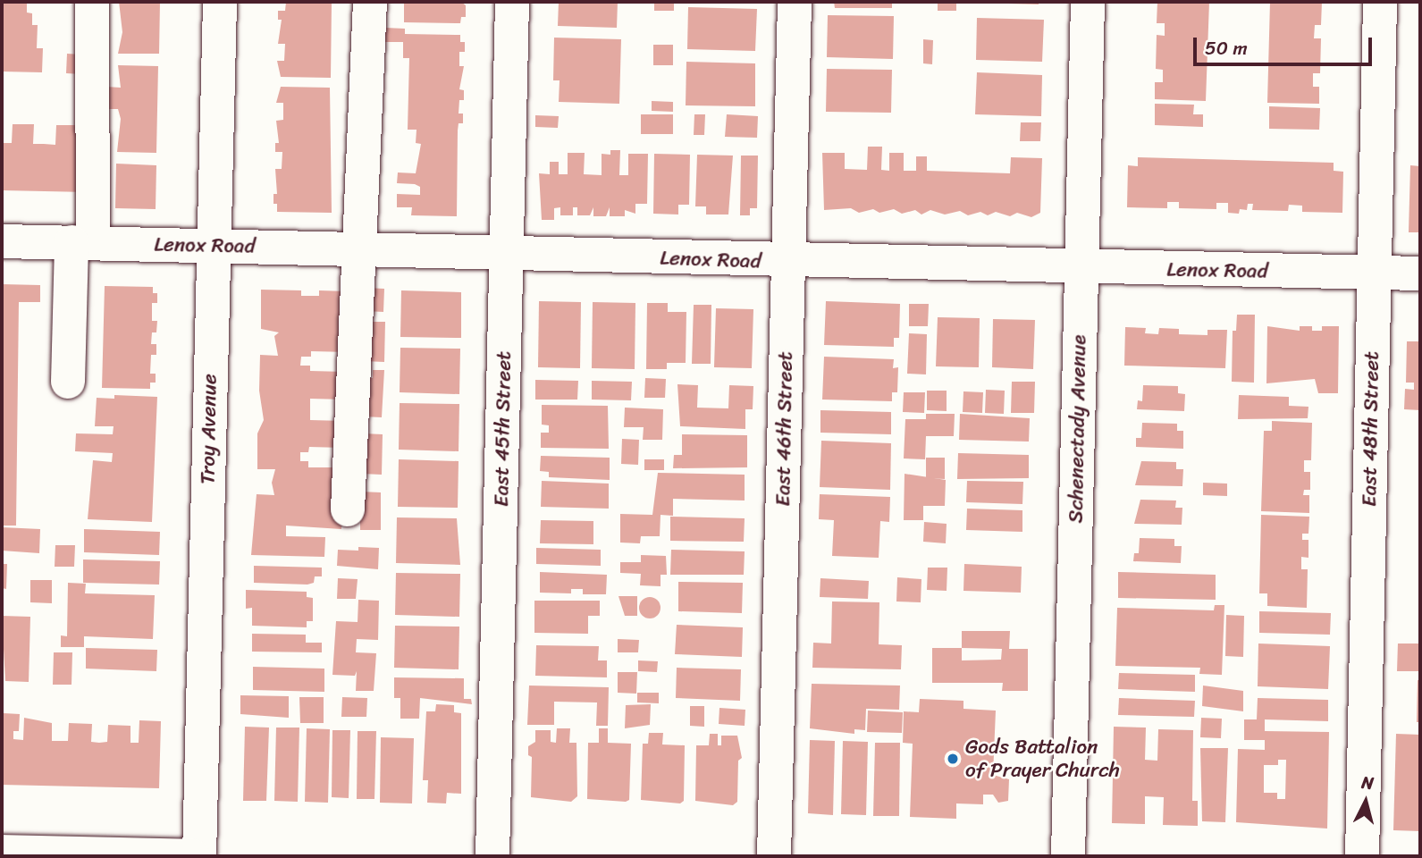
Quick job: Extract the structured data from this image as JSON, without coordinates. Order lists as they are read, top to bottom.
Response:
{
  "streets": {
    "main road": [
      "Lenox Road",
      "Troy Avenue",
      "East 45th Street",
      "East 46th Street",
      "Schenectady Avenue",
      "East 48th Street"
    ]
  },
  "crossings": [
    ["Lenox Road", "Troy Avenue"],
    ["Lenox Road", "East 45th Street"],
    ["Lenox Road", "East 46th Street"],
    ["Lenox Road", "Schenectady Avenue"],
    ["Lenox Road", "East 48th Street"]
  ],
  "places": ["Gods Battalion of Prayer Church"],
  "scale_bar": "50 m",
  "north": "top"
}
